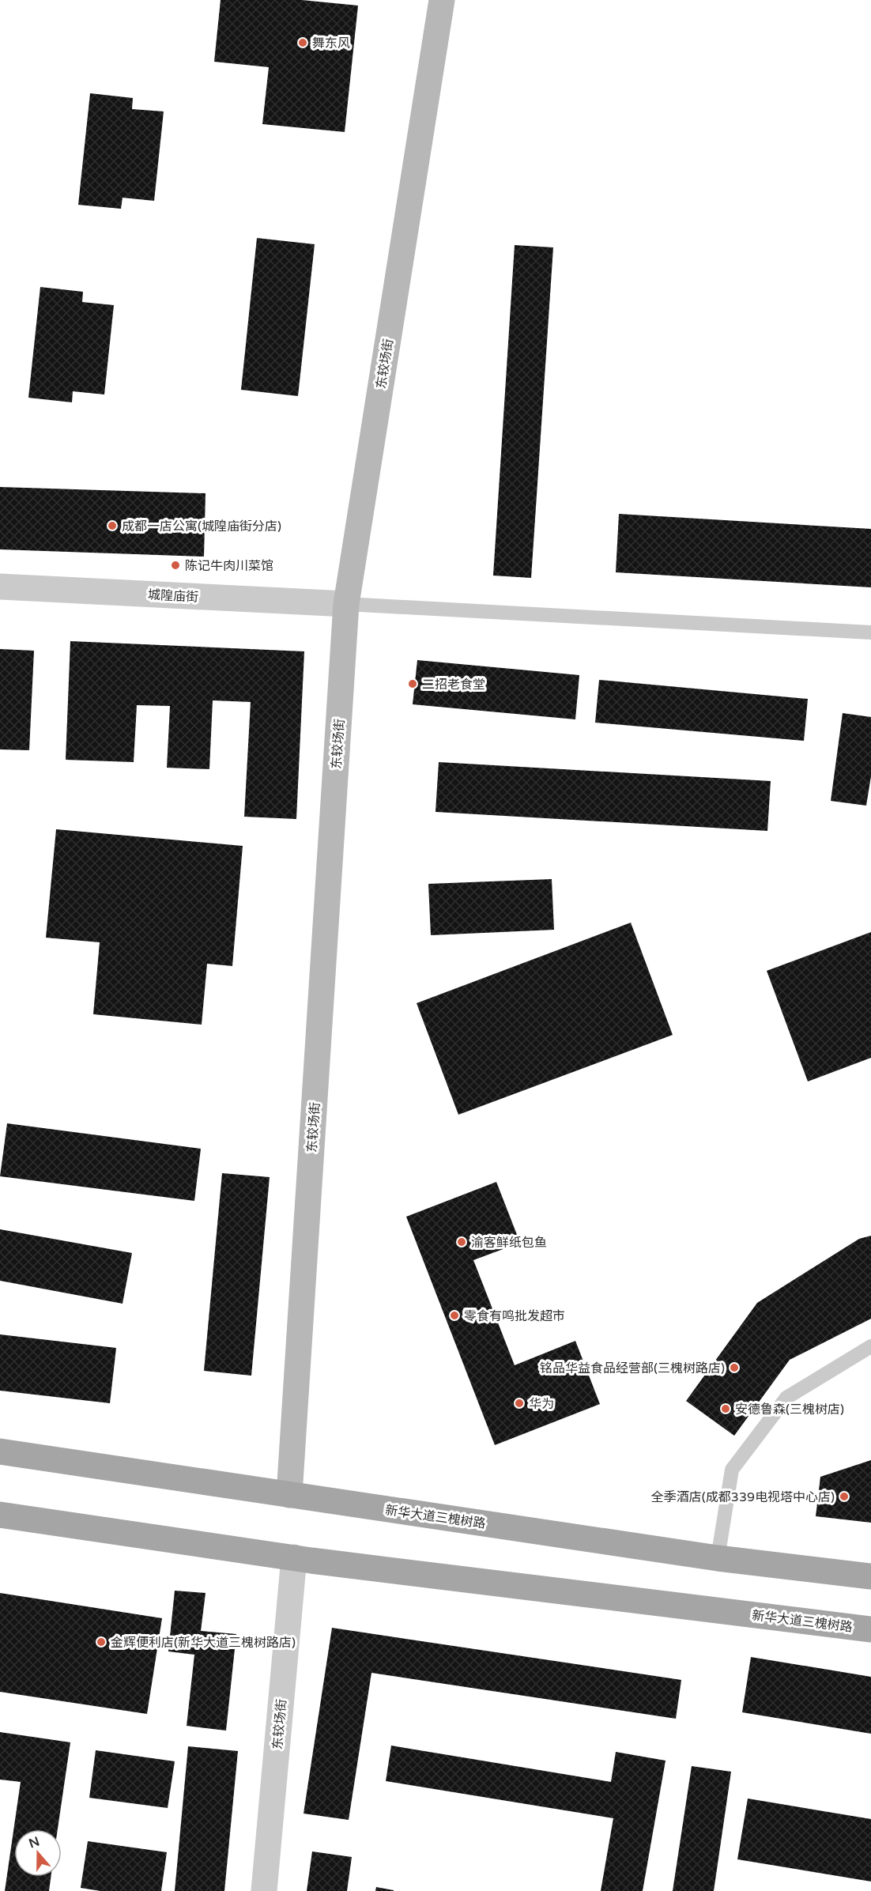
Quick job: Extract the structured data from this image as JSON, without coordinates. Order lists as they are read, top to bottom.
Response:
{
  "streets": {
    "main road": ["新华大道三槐树路"],
    "street": ["东较场街", "城隍庙街"]
  },
  "crossings": [
    ["东较场街", "城隍庙街"],
    ["东较场街", "新华大道三槐树路"]
  ],
  "places": [
    "舞东风",
    "成都一店公寓(城隍庙街分店)",
    "陈记牛肉川菜馆",
    "二招老食堂",
    "渝客鲜纸包鱼",
    "零食有鸣批发超市",
    "铭品华益食品经营部(三槐树路店)",
    "华为",
    "安德鲁森(三槐树店)",
    "全季酒店(成都339电视塔中心店)",
    "金辉便利店(新华大道三槐树路店)"
  ],
  "north": "top"
}
